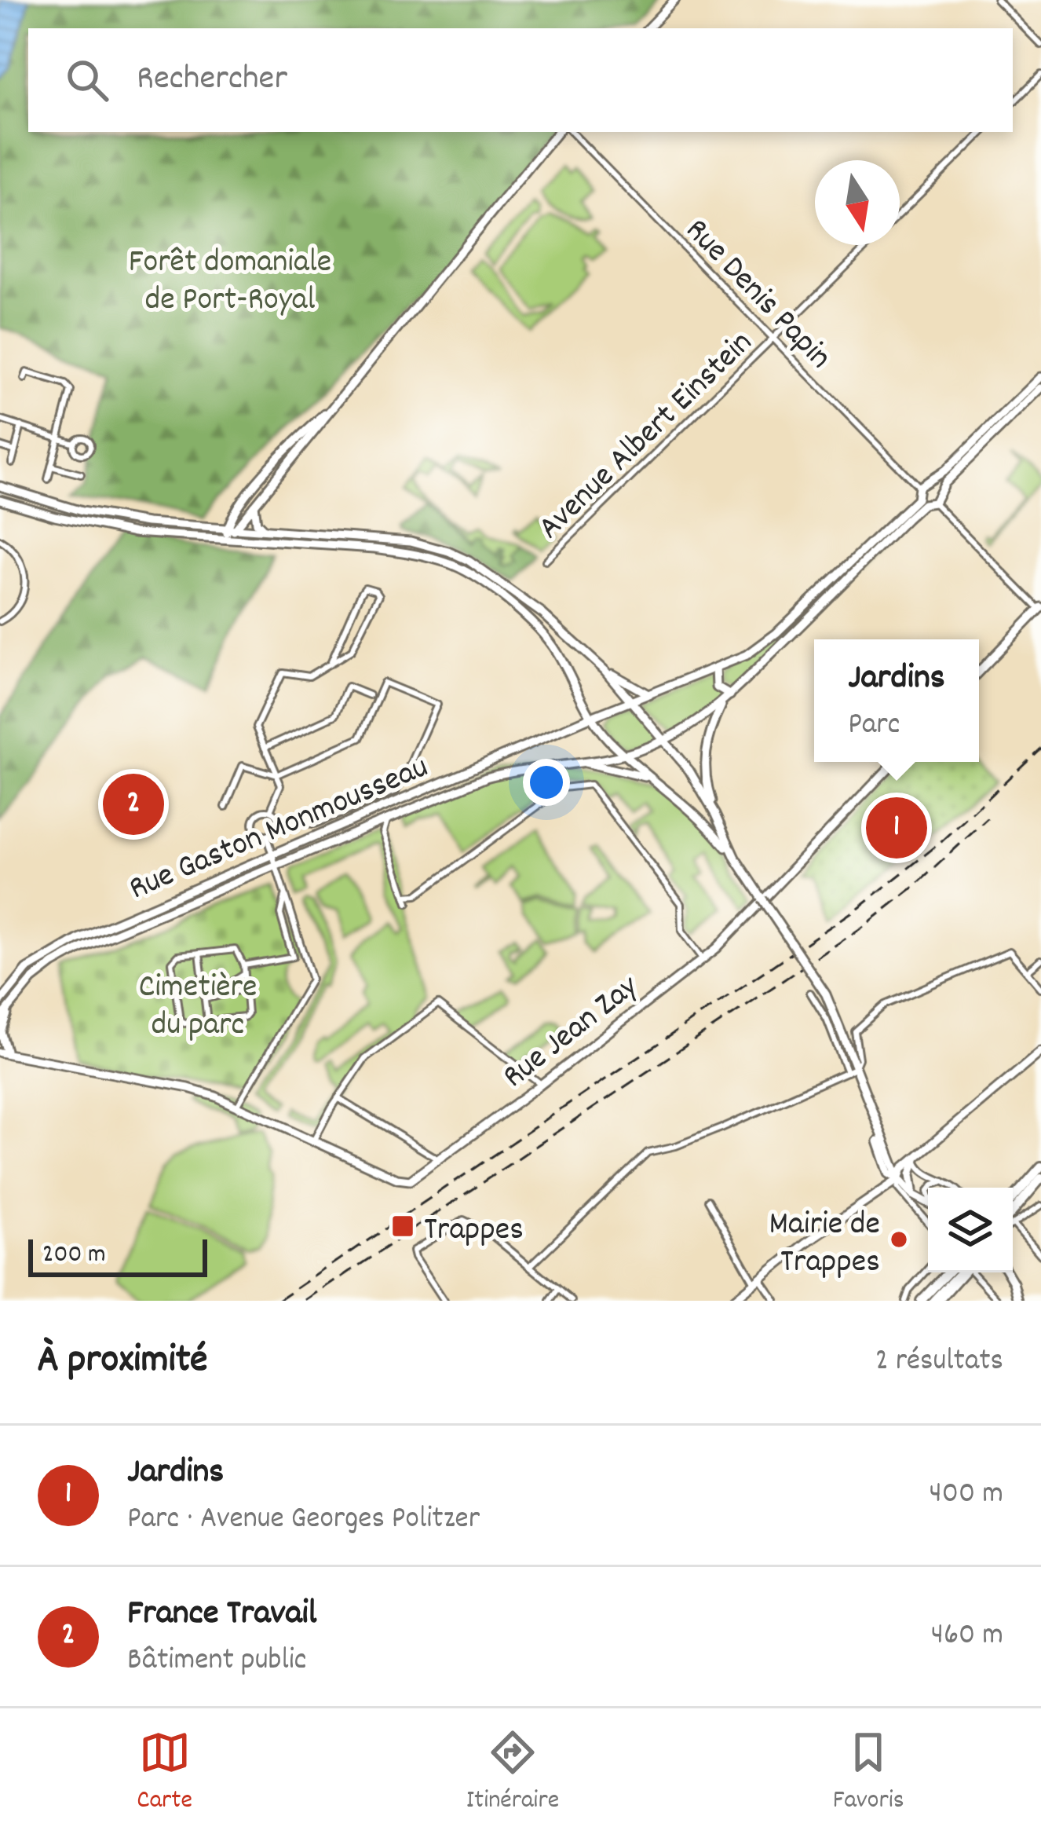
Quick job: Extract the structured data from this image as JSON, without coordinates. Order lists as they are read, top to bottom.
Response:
{
  "streets": {
    "main road": ["Rue Gaston Monmousseau", "Rue Jean Zay"],
    "street": ["Rue Denis Papin", "Avenue Albert Einstein"]
  },
  "crossings": [
    ["Rue Denis Papin", "Avenue Albert Einstein"]
  ],
  "parks": ["Forêt domaniale de Port-Royal", "Cimetière du parc"],
  "places": {
    "transit": ["Trappes"],
    "other": ["Mairie de Trappes"]
  },
  "scale_bar": "200 m",
  "north": "bottom",
  "page": {
    "search": "Rechercher",
    "popup": ["Jardins", "Parc"],
    "pins": ["2", "1"],
    "scale": "200 m",
    "heading": ["À proximité", "2 résultats"],
    "list": [
      {
        "mark": "1",
        "name": "Jardins",
        "note": "Parc · Avenue Georges Politzer",
        "value": "400 m"
      },
      {
        "mark": "2",
        "name": "France Travail",
        "note": "Bâtiment public",
        "value": "460 m"
      }
    ],
    "nav": ["Carte", "Itinéraire", "Favoris"]
  }
}
